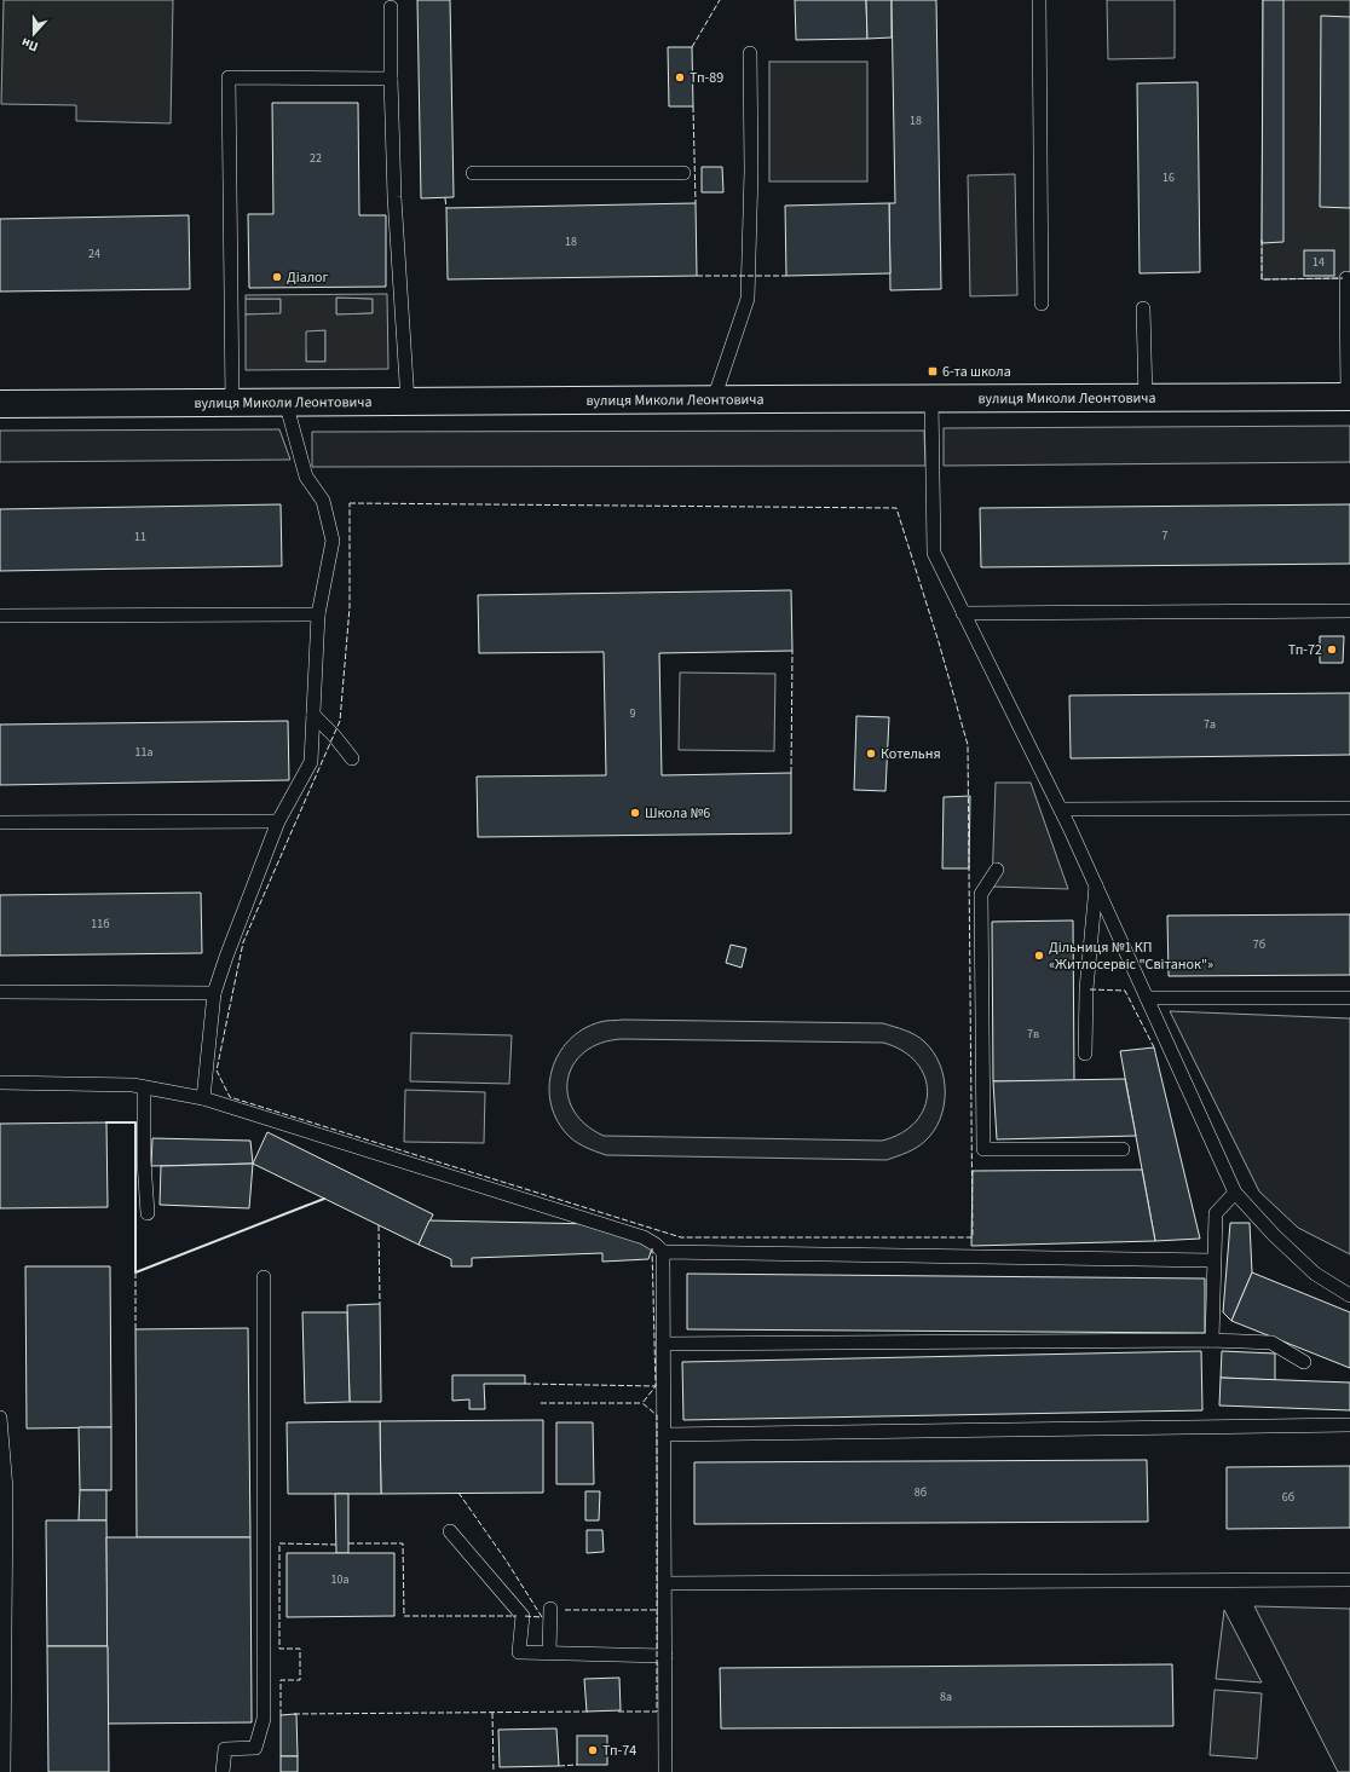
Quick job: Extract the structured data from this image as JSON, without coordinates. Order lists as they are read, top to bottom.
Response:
{
  "streets": {
    "street": ["вулиця Миколи Леонтовича"]
  },
  "places": {
    "other": [
      "Тп-89",
      "Діалог",
      "Тп-72",
      "Котельня",
      "Школа №6",
      "Дільниця №1 КП «Житлосервіс \"Світанок\"»",
      "Тп-74"
    ],
    "transit": ["6-та школа"]
  },
  "house_numbers": [
    "18",
    "22",
    "16",
    "18",
    "24",
    "14",
    "7",
    "11",
    "9",
    "7а",
    "11а",
    "11б",
    "7б",
    "7в",
    "8б",
    "6б",
    "10а",
    "8а"
  ],
  "north": "bottom"
}
